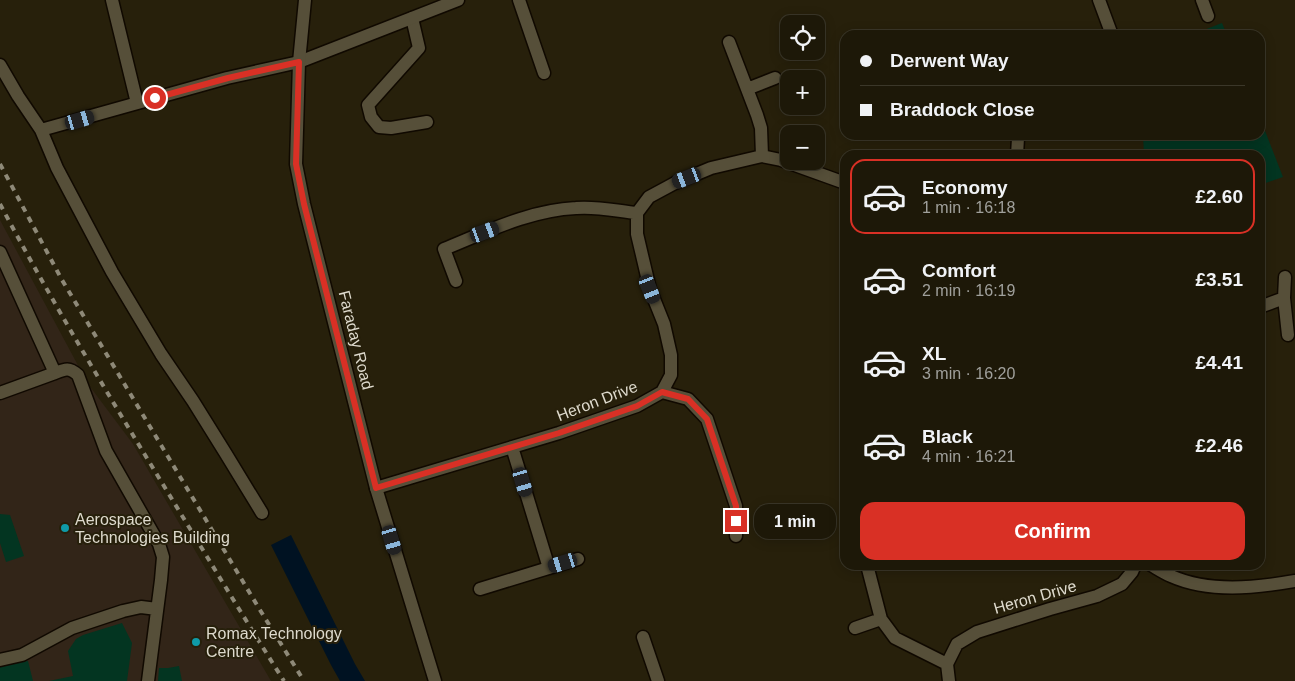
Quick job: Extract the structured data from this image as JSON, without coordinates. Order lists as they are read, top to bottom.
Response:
{
  "streets": {
    "street": ["Faraday Road", "Heron Drive"]
  },
  "crossings": [
    ["Faraday Road", "Heron Drive"]
  ],
  "places": ["Aerospace Technologies Building", "Romax Technology Centre"],
  "page": {
    "map_buttons": ["+", "−"],
    "banner": ["Derwent Way", "Braddock Close"],
    "list": [
      {
        "name": "Economy",
        "note": "1 min · 16:18",
        "value": "£2.60"
      },
      {
        "name": "Comfort",
        "note": "2 min · 16:19",
        "value": "£3.51"
      },
      {
        "name": "XL",
        "note": "3 min · 16:20",
        "value": "£4.41"
      },
      {
        "name": "Black",
        "note": "4 min · 16:21",
        "value": "£2.46"
      }
    ],
    "buttons": "Confirm",
    "bubble": "1 min"
  }
}
